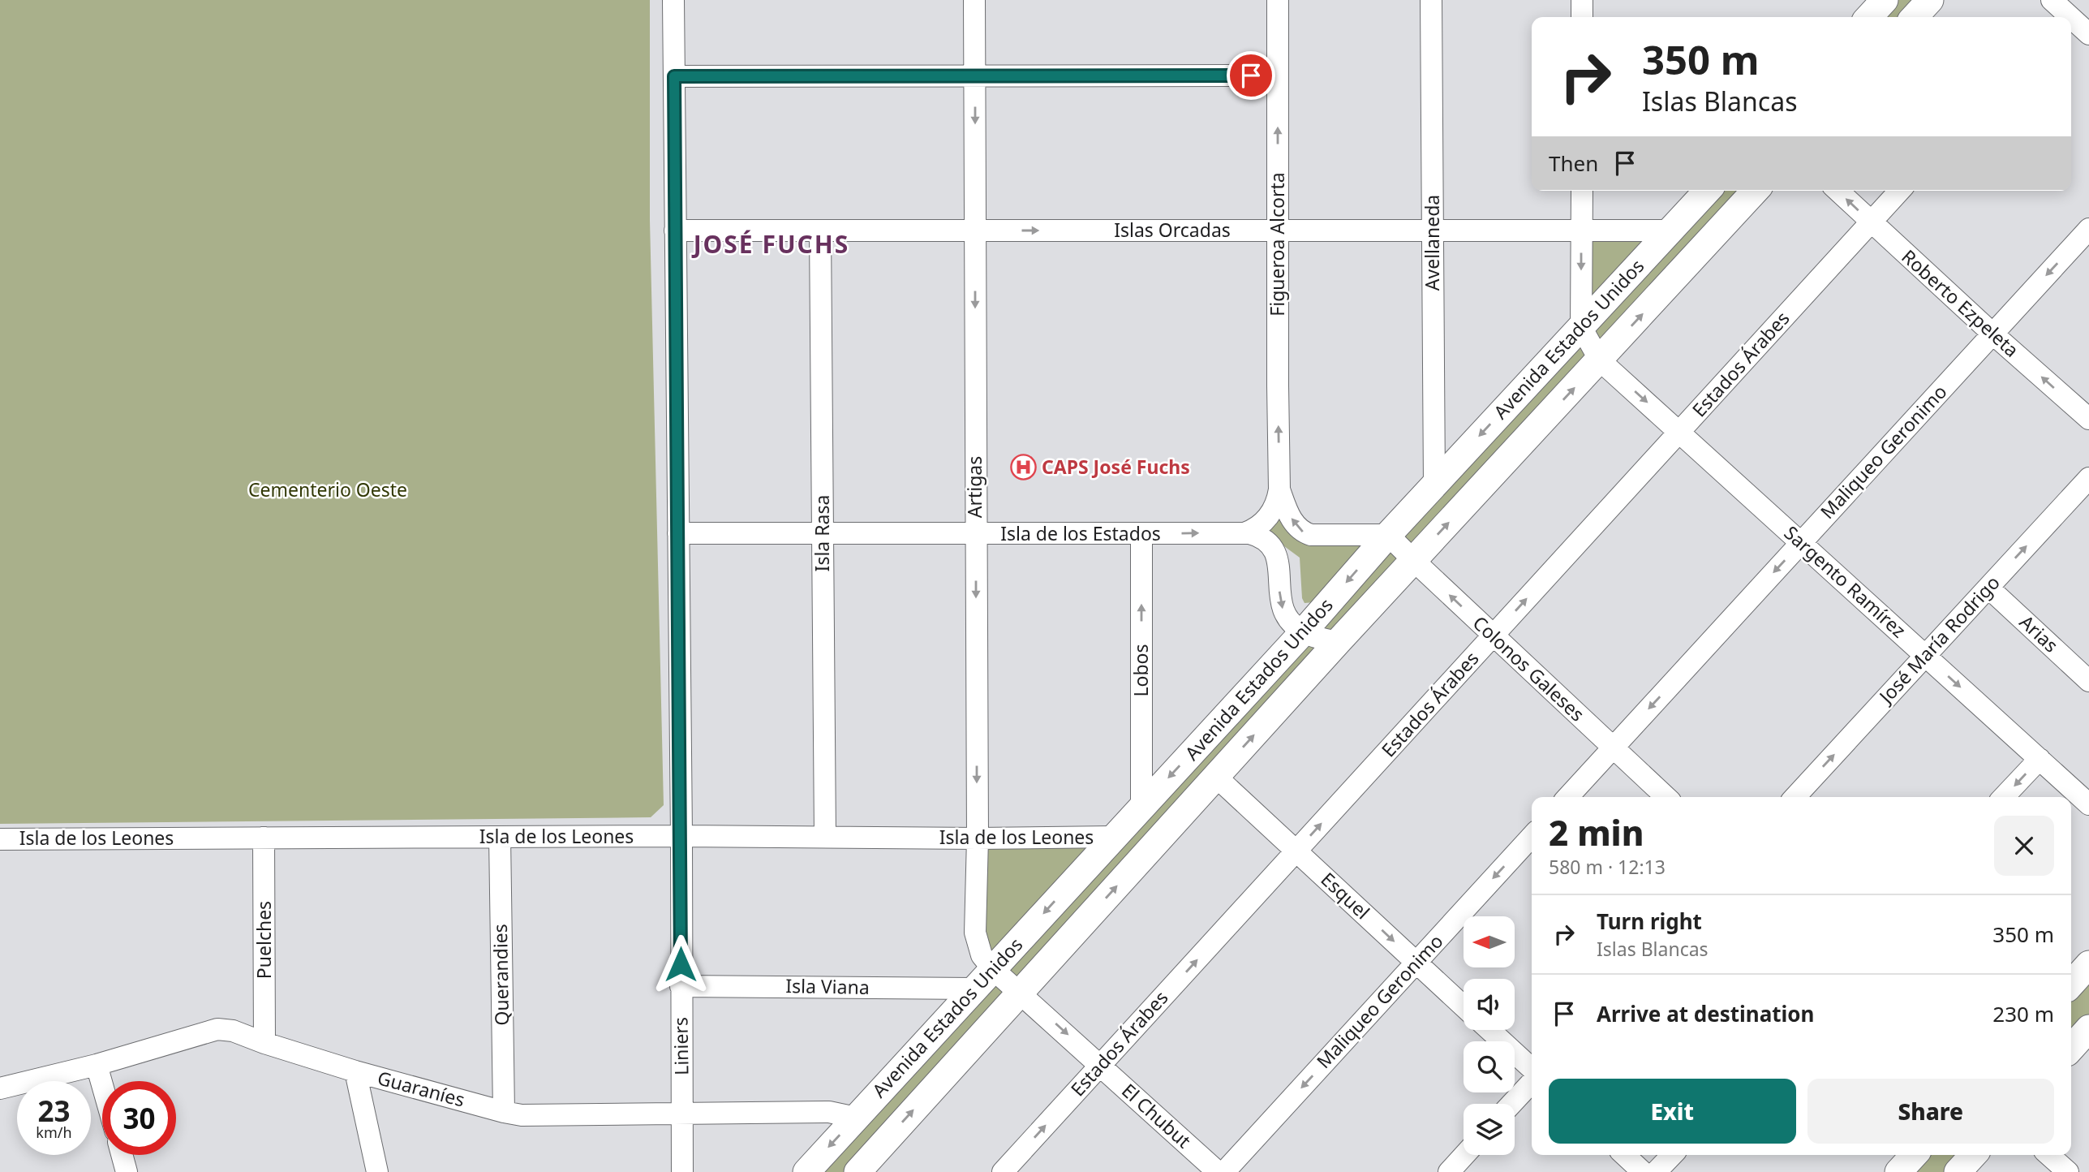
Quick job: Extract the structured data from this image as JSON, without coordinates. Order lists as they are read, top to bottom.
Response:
{
  "streets": {
    "main road": ["Avenida Estados Unidos"],
    "street": [
      "Islas Orcadas",
      "Avellaneda",
      "Figueroa Alcorta",
      "Roberto Ezpeleta",
      "Estados Árabes",
      "Maliqueo Geronimo",
      "Artigas",
      "Isla Rasa",
      "Isla de los Estados",
      "Sargento Ramírez",
      "Arias",
      "José María Rodrigo",
      "Colonos Galeses",
      "Lobos",
      "Isla de los Leones",
      "Esquel",
      "Puelches",
      "Querandies",
      "Isla Viana",
      "Liniers",
      "Guaraníes",
      "El Chubut"
    ]
  },
  "crossings": [
    ["Islas Orcadas", "Avellaneda"],
    ["Islas Orcadas", "Figueroa Alcorta"],
    ["Islas Orcadas", "Avenida Estados Unidos"],
    ["Islas Orcadas", "Artigas"],
    ["Islas Orcadas", "Isla Rasa"],
    ["Islas Orcadas", "Liniers"],
    ["Avellaneda", "Avenida Estados Unidos"],
    ["Roberto Ezpeleta", "Estados Árabes"],
    ["Roberto Ezpeleta", "Maliqueo Geronimo"],
    ["Avenida Estados Unidos", "Artigas"],
    ["Avenida Estados Unidos", "Isla de los Estados"],
    ["Avenida Estados Unidos", "Sargento Ramírez"],
    ["Avenida Estados Unidos", "Colonos Galeses"],
    ["Avenida Estados Unidos", "Lobos"],
    ["Avenida Estados Unidos", "Isla de los Leones"],
    ["Avenida Estados Unidos", "Esquel"],
    ["Avenida Estados Unidos", "Isla Viana"],
    ["Avenida Estados Unidos", "Guaraníes"],
    ["Avenida Estados Unidos", "El Chubut"],
    ["Estados Árabes", "Sargento Ramírez"],
    ["Estados Árabes", "Colonos Galeses"],
    ["Estados Árabes", "Esquel"],
    ["Estados Árabes", "El Chubut"],
    ["Maliqueo Geronimo", "Sargento Ramírez"],
    ["Maliqueo Geronimo", "Colonos Galeses"],
    ["Maliqueo Geronimo", "Esquel"],
    ["Artigas", "Isla de los Estados"],
    ["Artigas", "Isla de los Leones"],
    ["Artigas", "El Chubut"],
    ["Isla Rasa", "Isla de los Estados"],
    ["Isla Rasa", "Isla de los Leones"],
    ["Isla de los Estados", "Lobos"],
    ["Isla de los Estados", "Liniers"],
    ["Sargento Ramírez", "José María Rodrigo"],
    ["Arias", "José María Rodrigo"],
    ["Isla de los Leones", "Puelches"],
    ["Isla de los Leones", "Querandies"],
    ["Isla de los Leones", "Liniers"],
    ["Puelches", "Guaraníes"],
    ["Querandies", "Guaraníes"],
    ["Isla Viana", "Liniers"],
    ["Liniers", "Guaraníes"]
  ],
  "one_way": [
    "Figueroa Alcorta",
    "Roberto Ezpeleta",
    "Estados Árabes",
    "Maliqueo Geronimo",
    "Artigas",
    "Sargento Ramírez",
    "José María Rodrigo",
    "Lobos",
    "Esquel",
    "El Chubut"
  ],
  "districts": ["JOSÉ FUCHS"],
  "parks": ["Cementerio Oeste"],
  "places": {
    "hospital": ["CAPS José Fuchs"]
  },
  "north": "left",
  "page": {
    "turn": ["350 m", "Islas Blancas"],
    "then": "Then",
    "heading": ["2 min", "580 m · 12:13"],
    "list": [
      {
        "name": "Turn right",
        "note": "Islas Blancas",
        "value": "350 m"
      },
      {
        "name": "Arrive at destination",
        "value": "230 m"
      }
    ],
    "buttons": ["Exit", "Share"],
    "speed": "23 km/h",
    "limit": "30"
  }
}
